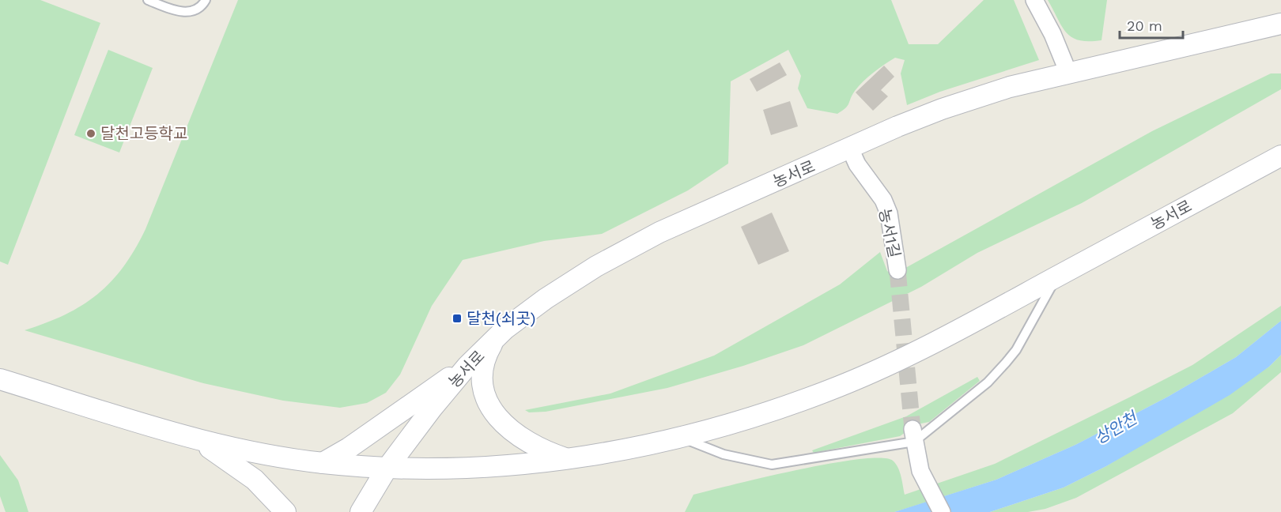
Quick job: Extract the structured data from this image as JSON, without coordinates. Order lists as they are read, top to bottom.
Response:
{
  "streets": {
    "street": ["농서로", "농서1길"]
  },
  "crossings": [
    ["농서로", "농서1길"]
  ],
  "water": ["상안천"],
  "places": {
    "other": ["달천고등학교"],
    "transit": ["달천(쇠곳)"]
  },
  "scale_bar": "20 m"
}
